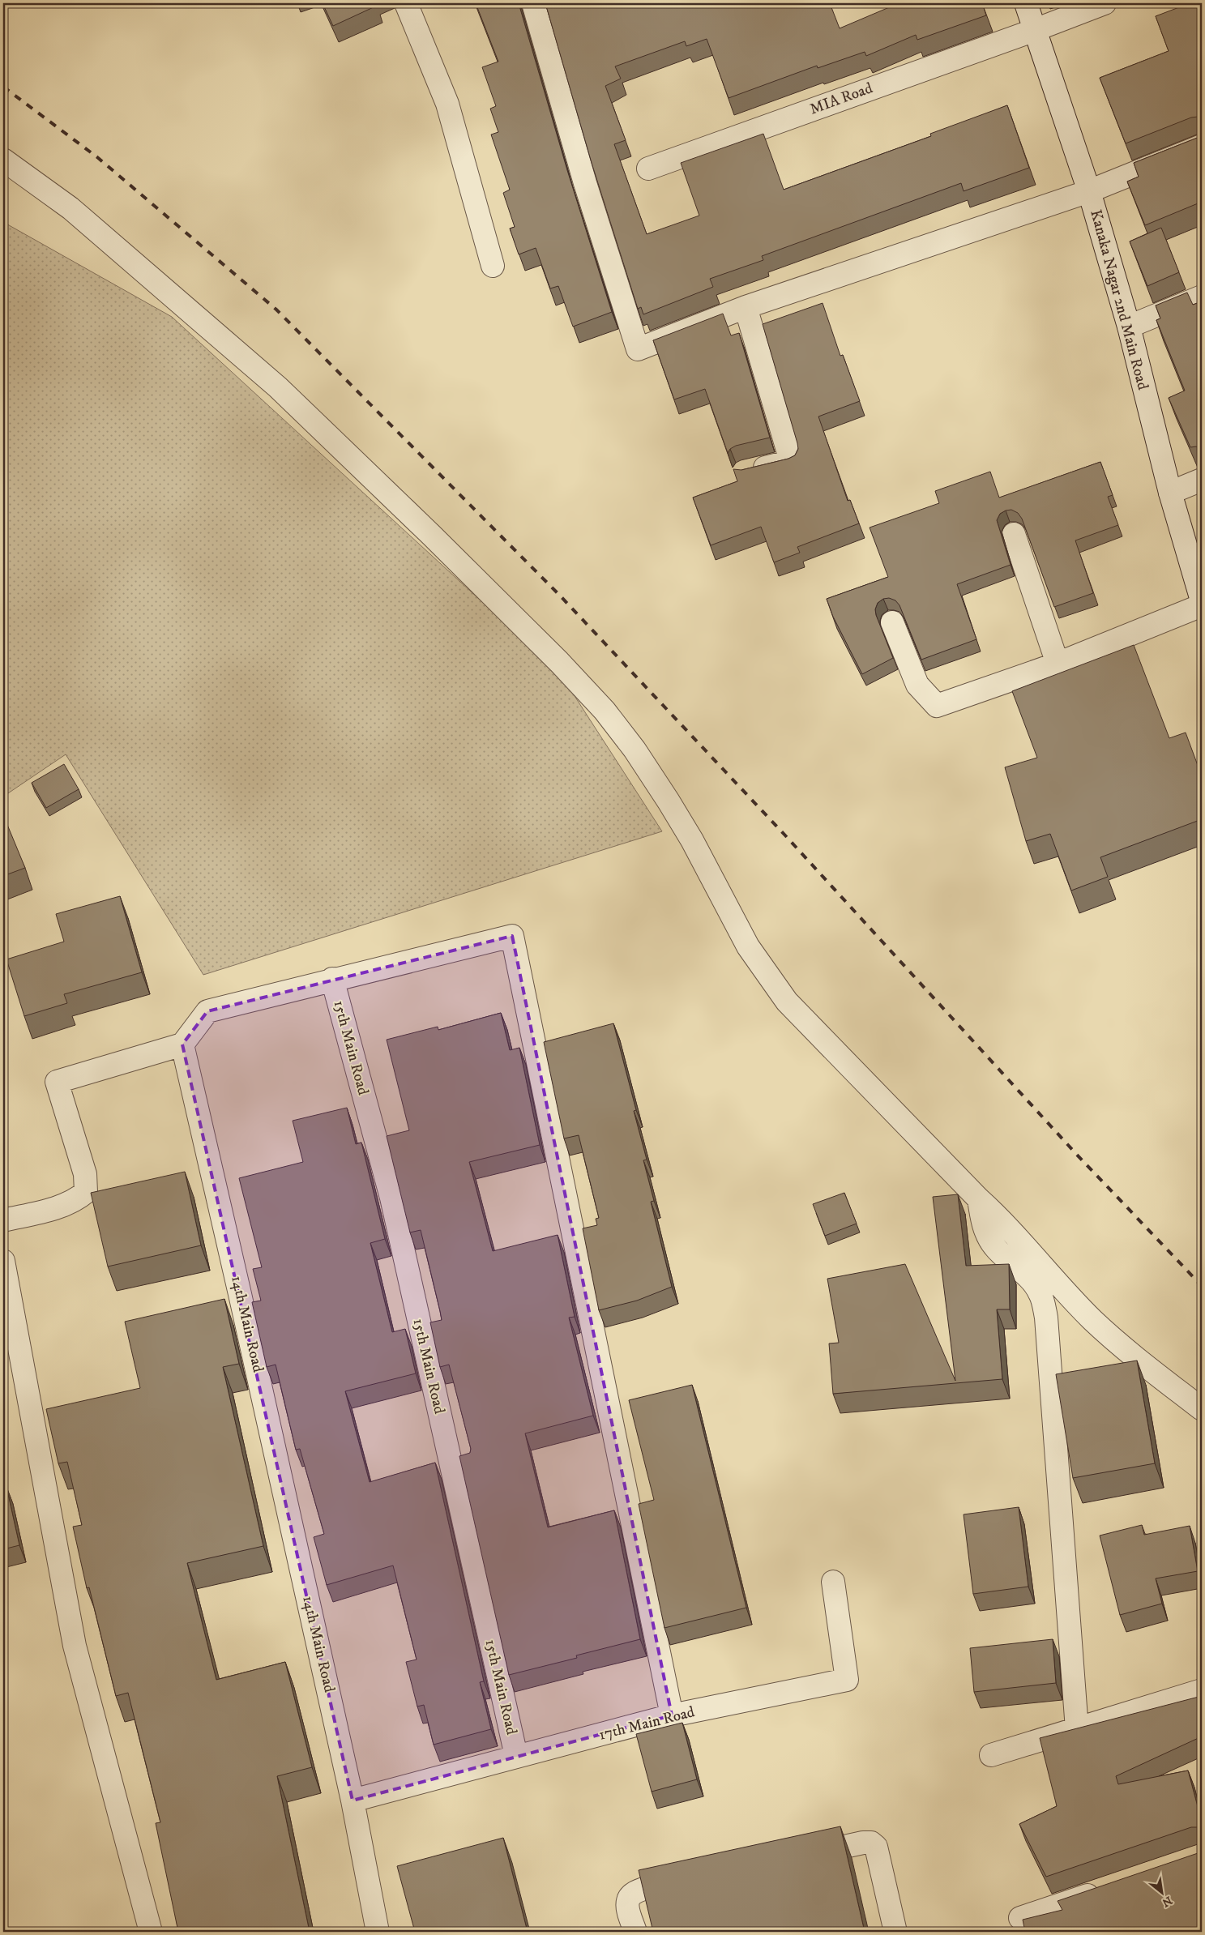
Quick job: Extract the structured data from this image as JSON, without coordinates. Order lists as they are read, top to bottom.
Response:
{
  "streets": {
    "street": [
      "MIA Road",
      "Kanaka Nagar 2nd Main Road",
      "15th Main Road",
      "14th Main Road",
      "17th Main Road"
    ]
  },
  "crossings": [
    ["MIA Road", "Kanaka Nagar 2nd Main Road"],
    ["15th Main Road", "17th Main Road"],
    ["14th Main Road", "17th Main Road"]
  ],
  "north": "bottom right"
}
